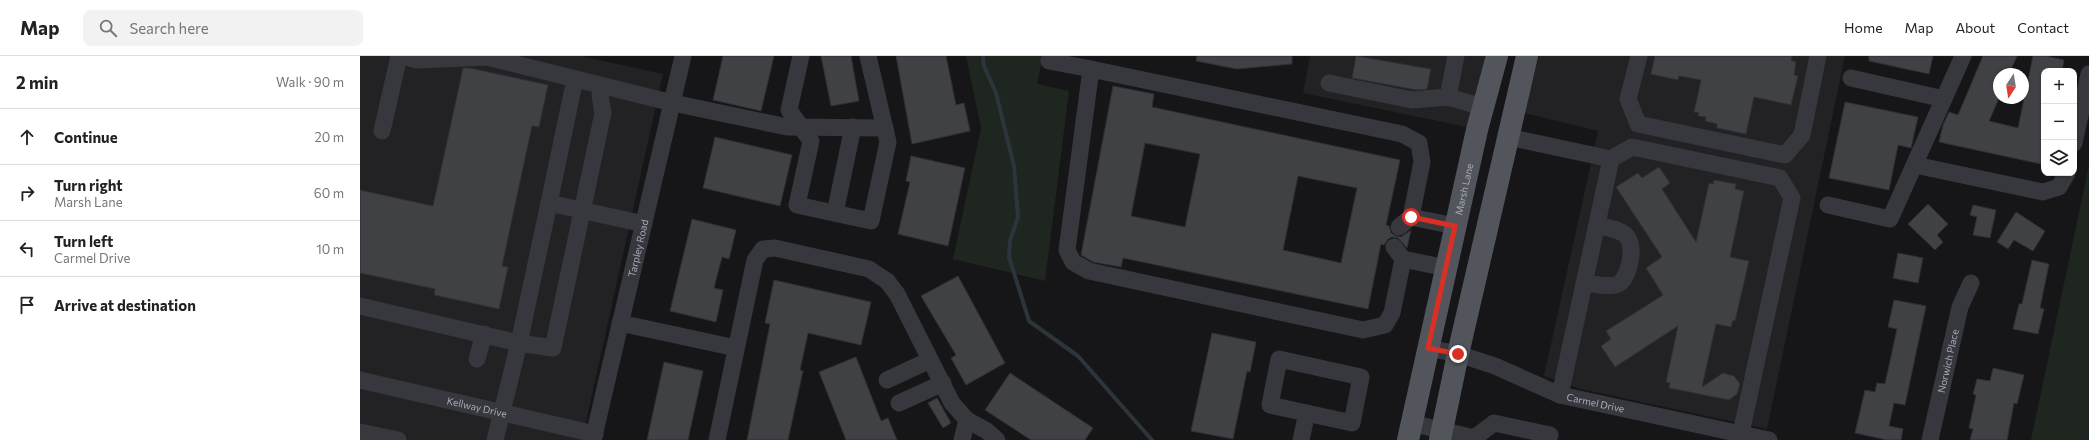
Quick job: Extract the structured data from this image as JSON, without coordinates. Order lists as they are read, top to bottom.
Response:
{
  "streets": {
    "main road": ["Marsh Lane"],
    "street": [
      "Tarpley Road",
      "Norwich Place",
      "Carmel Drive",
      "Kellway Drive"
    ]
  },
  "crossings": [
    ["Marsh Lane", "Carmel Drive"],
    ["Tarpley Road", "Kellway Drive"]
  ],
  "north": "bottom",
  "page": {
    "header": "Map",
    "search": "Search here",
    "nav": [
      "Home",
      "Map",
      "About",
      "Contact"
    ],
    "heading": ["2 min", "Walk · 90 m"],
    "map_buttons": ["+", "−"],
    "list": [
      ["Continue", "20 m"],
      ["Turn right", "Marsh Lane", "60 m"],
      ["Turn left", "Carmel Drive", "10 m"],
      "Arrive at destination"
    ]
  }
}
